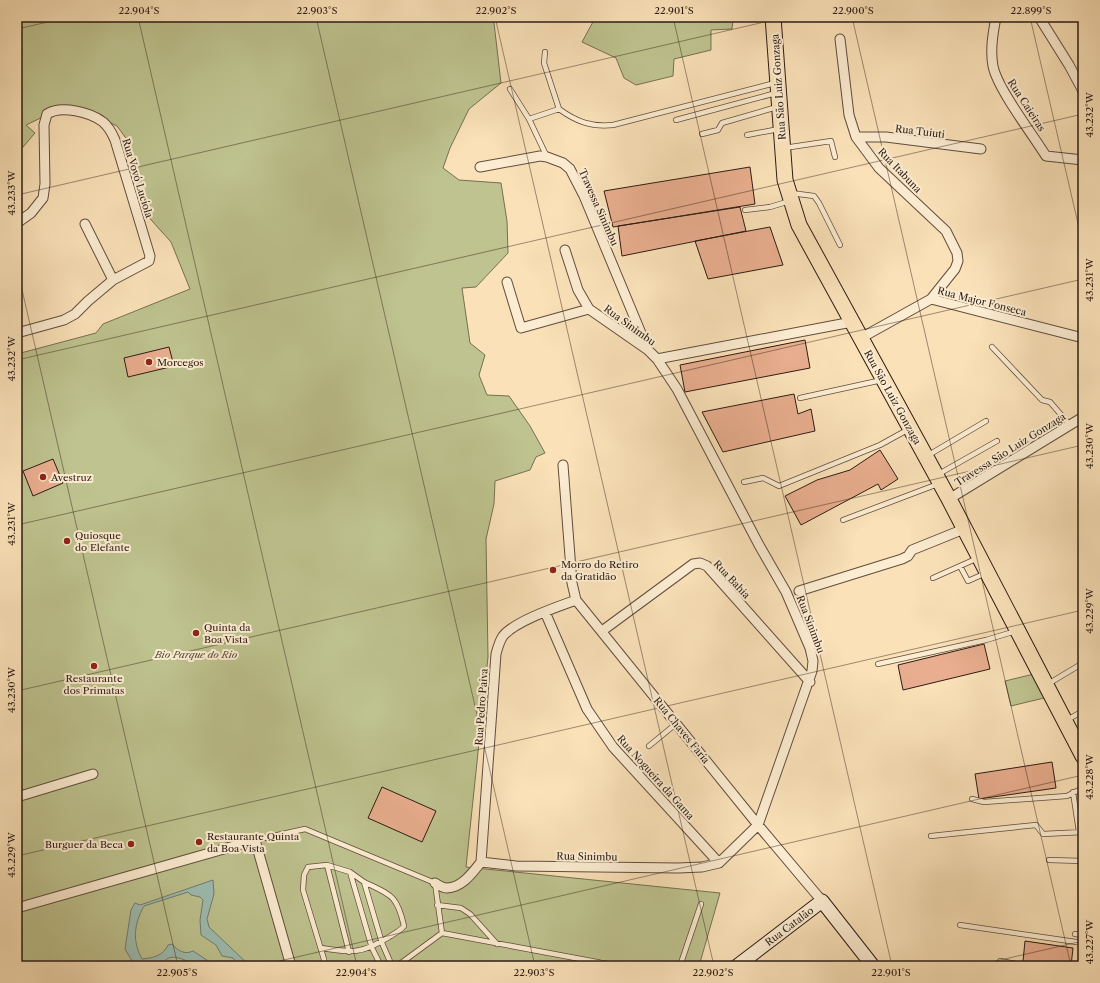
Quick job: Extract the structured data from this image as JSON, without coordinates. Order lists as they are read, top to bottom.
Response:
{
  "streets": {
    "main road": ["Rua São Luiz Gonzaga", "Rua Chaves Faria", "Rua Catalão"],
    "street": [
      "Rua Caieiras",
      "Rua Tuiuti",
      "Rua Itabuna",
      "Rua Vovó Lucíola",
      "Travessa Sinimbu",
      "Rua Major Fonseca",
      "Rua Sinimbu",
      "Travessa São Luiz Gonzaga",
      "Rua Bahia",
      "Rua Pedro Paiva",
      "Rua Nogueira da Gama"
    ]
  },
  "crossings": [
    ["Rua São Luiz Gonzaga", "Rua Major Fonseca"],
    ["Rua São Luiz Gonzaga", "Travessa São Luiz Gonzaga"],
    ["Rua Tuiuti", "Rua Itabuna"],
    ["Rua Itabuna", "Rua Major Fonseca"],
    ["Travessa Sinimbu", "Rua Sinimbu"],
    ["Rua Sinimbu", "Rua Bahia"],
    ["Rua Sinimbu", "Rua Pedro Paiva"],
    ["Rua Sinimbu", "Rua Chaves Faria"],
    ["Rua Sinimbu", "Rua Nogueira da Gama"],
    ["Rua Bahia", "Rua Chaves Faria"],
    ["Rua Pedro Paiva", "Rua Chaves Faria"],
    ["Rua Pedro Paiva", "Rua Nogueira da Gama"],
    ["Rua Chaves Faria", "Rua Catalão"]
  ],
  "parks": ["Bio Parque do Rio"],
  "places": [
    "Morcegos",
    "Avestruz",
    "Quiosque do Elefante",
    "Morro do Retiro da Gratidão",
    "Quinta da Boa Vista",
    "Restaurante dos Primatas",
    "Restaurante Quinta da Boa Vista",
    "Burguer da Beca"
  ],
  "coordinates": [
    "22.904°S",
    "22.903°S",
    "22.902°S",
    "22.901°S",
    "22.900°S",
    "22.899°S",
    "43.232°W",
    "43.233°W",
    "43.231°W",
    "43.230°W",
    "43.229°W",
    "43.228°W",
    "43.227°W",
    "22.905°S"
  ]
}
